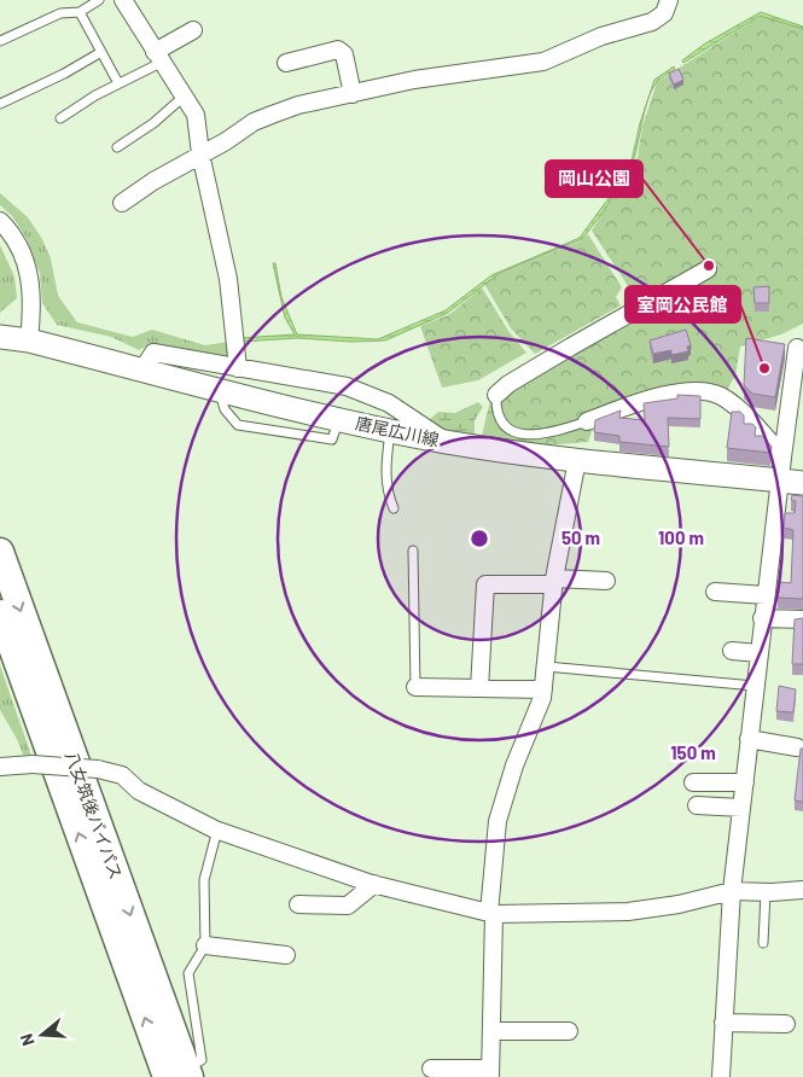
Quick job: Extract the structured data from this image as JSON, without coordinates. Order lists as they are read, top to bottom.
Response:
{
  "streets": {
    "highway": ["八女筑後バイパス"],
    "main road": ["唐尾広川線"]
  },
  "places": ["岡山公園", "室岡公民館"],
  "north": "left",
  "rings": ["50 m", "100 m", "150 m"]
}
